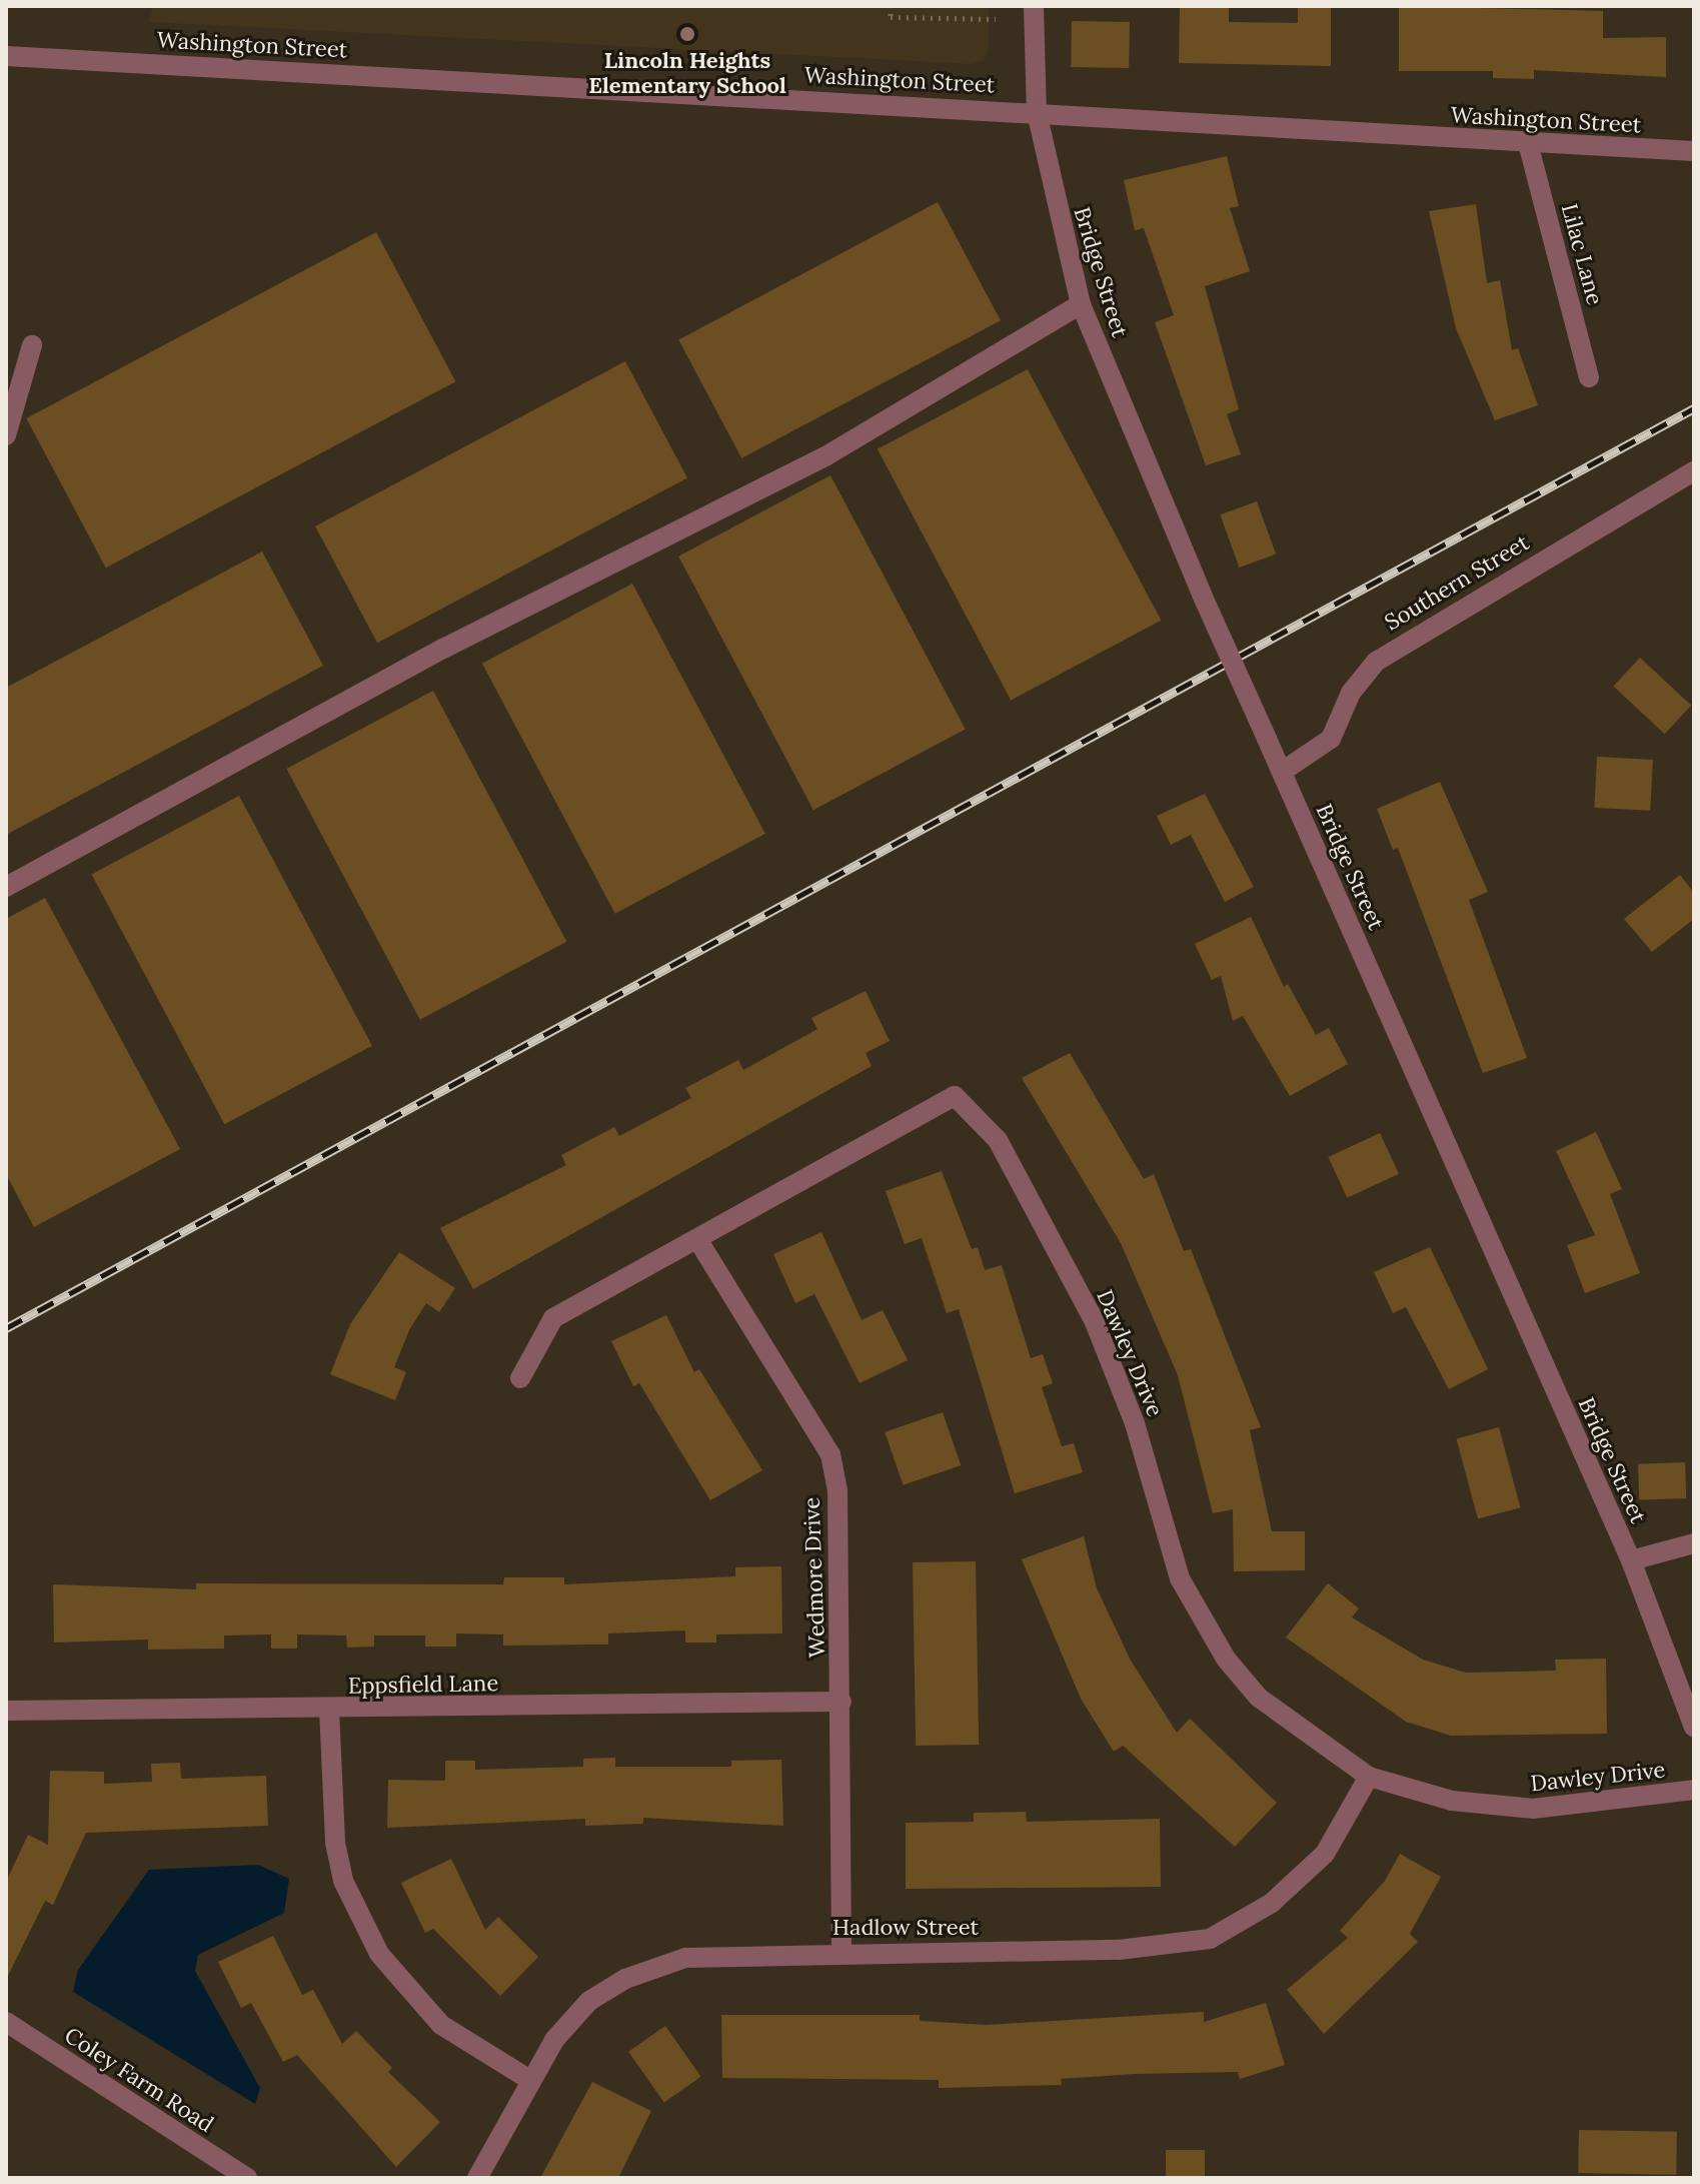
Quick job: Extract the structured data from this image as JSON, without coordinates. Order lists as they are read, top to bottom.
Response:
{
  "streets": {
    "street": [
      "Washington Street",
      "Lilac Lane",
      "Bridge Street",
      "Southern Street",
      "Dawley Drive",
      "Wedmore Drive",
      "Eppsfield Lane",
      "Hadlow Street",
      "Coley Farm Road"
    ]
  },
  "crossings": [
    ["Washington Street", "Lilac Lane"],
    ["Washington Street", "Bridge Street"],
    ["Bridge Street", "Southern Street"],
    ["Dawley Drive", "Wedmore Drive"],
    ["Dawley Drive", "Hadlow Street"],
    ["Wedmore Drive", "Eppsfield Lane"],
    ["Wedmore Drive", "Hadlow Street"]
  ],
  "places": ["Lincoln Heights Elementary School"]
}
